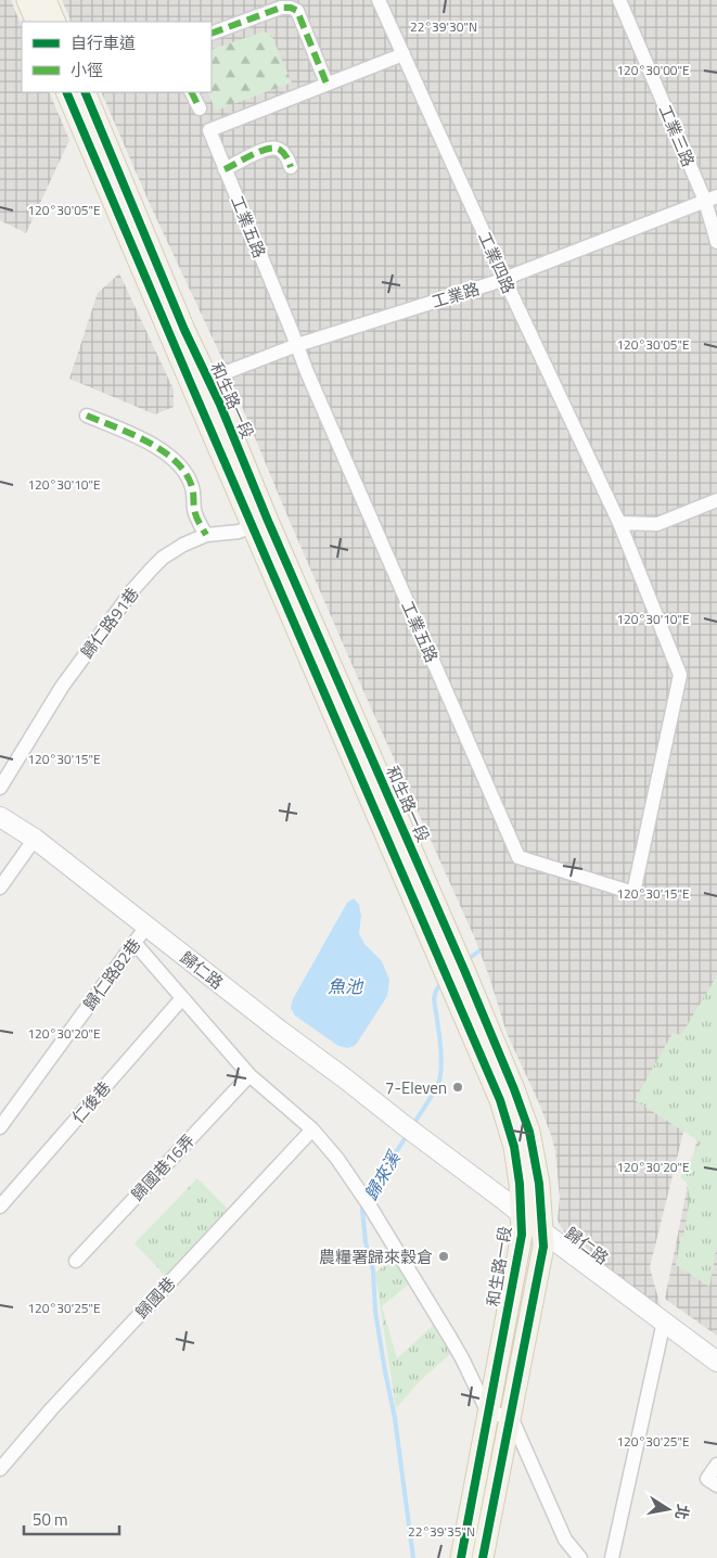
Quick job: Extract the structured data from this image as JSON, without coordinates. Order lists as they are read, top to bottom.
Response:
{
  "streets": {
    "main road": ["和生路一段"],
    "street": [
      "工業三路",
      "工業五路",
      "工業四路",
      "工業路",
      "歸仁路91巷",
      "歸仁路",
      "歸仁路82巷",
      "仁後巷",
      "歸國巷16弄",
      "歸國巷"
    ]
  },
  "crossings": [
    ["工業三路", "工業路"],
    ["工業五路", "工業四路"],
    ["工業五路", "工業路"],
    ["工業四路", "工業路"],
    ["工業路", "和生路一段"],
    ["和生路一段", "歸仁路91巷"],
    ["和生路一段", "歸仁路"],
    ["歸仁路", "歸仁路82巷"]
  ],
  "water": ["魚池", "歸來溪"],
  "places": ["7-Eleven", "農糧署歸來穀倉"],
  "legend": ["自行車道", "小徑"],
  "scale_bar": "50 m",
  "north": "right",
  "coordinates": [
    "22°39'30\"N",
    "120°30'00\"E",
    "120°30'05\"E",
    "120°30'10\"E",
    "120°30'15\"E",
    "120°30'20\"E",
    "120°30'25\"E",
    "22°39'35\"N"
  ]
}
